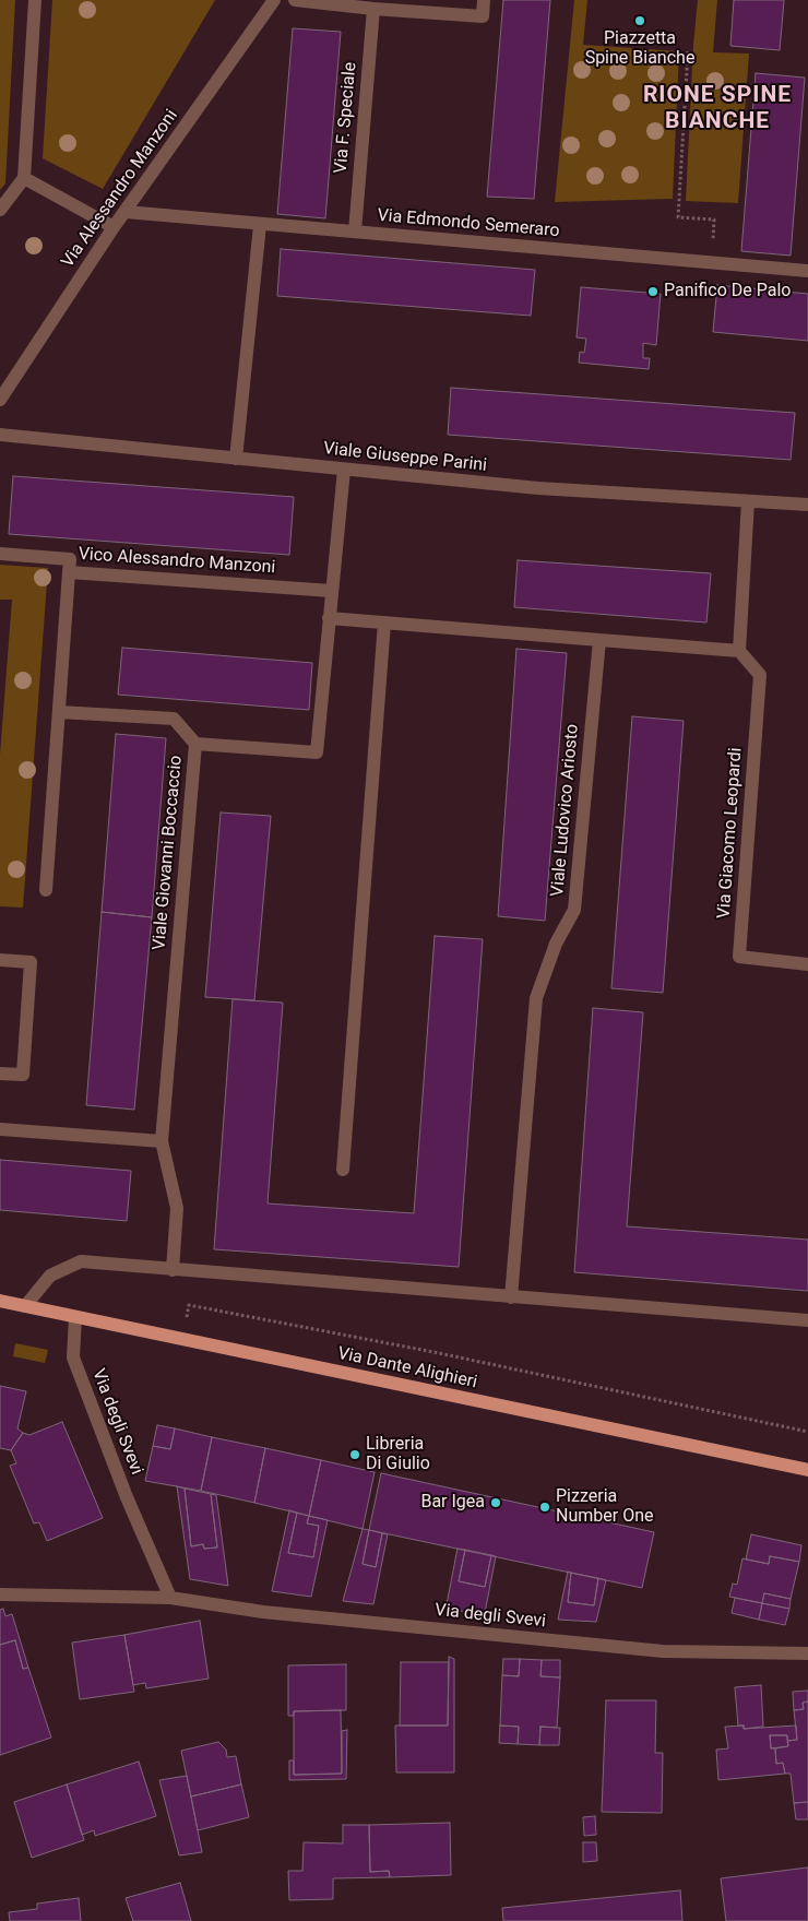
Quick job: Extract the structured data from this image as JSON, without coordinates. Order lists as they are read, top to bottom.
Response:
{
  "streets": {
    "main road": ["Via Dante Alighieri"],
    "street": [
      "Via F. Speciale",
      "Via Alessandro Manzoni",
      "Via Edmondo Semeraro",
      "Viale Giuseppe Parini",
      "Vico Alessandro Manzoni",
      "Viale Ludovico Ariosto",
      "Via Giacomo Leopardi",
      "Viale Giovanni Boccaccio",
      "Via degli Svevi"
    ]
  },
  "crossings": [
    ["Via F. Speciale", "Via Edmondo Semeraro"],
    ["Via Alessandro Manzoni", "Via Edmondo Semeraro"],
    ["Viale Giuseppe Parini", "Viale Giovanni Boccaccio"],
    ["Vico Alessandro Manzoni", "Viale Giovanni Boccaccio"],
    ["Via Dante Alighieri", "Via degli Svevi"]
  ],
  "districts": ["RIONE SPINE BIANCHE"],
  "places": [
    "Piazzetta Spine Bianche",
    "Panifico De Palo",
    "Libreria Di Giulio",
    "Bar Igea",
    "Pizzeria Number One"
  ]
}
